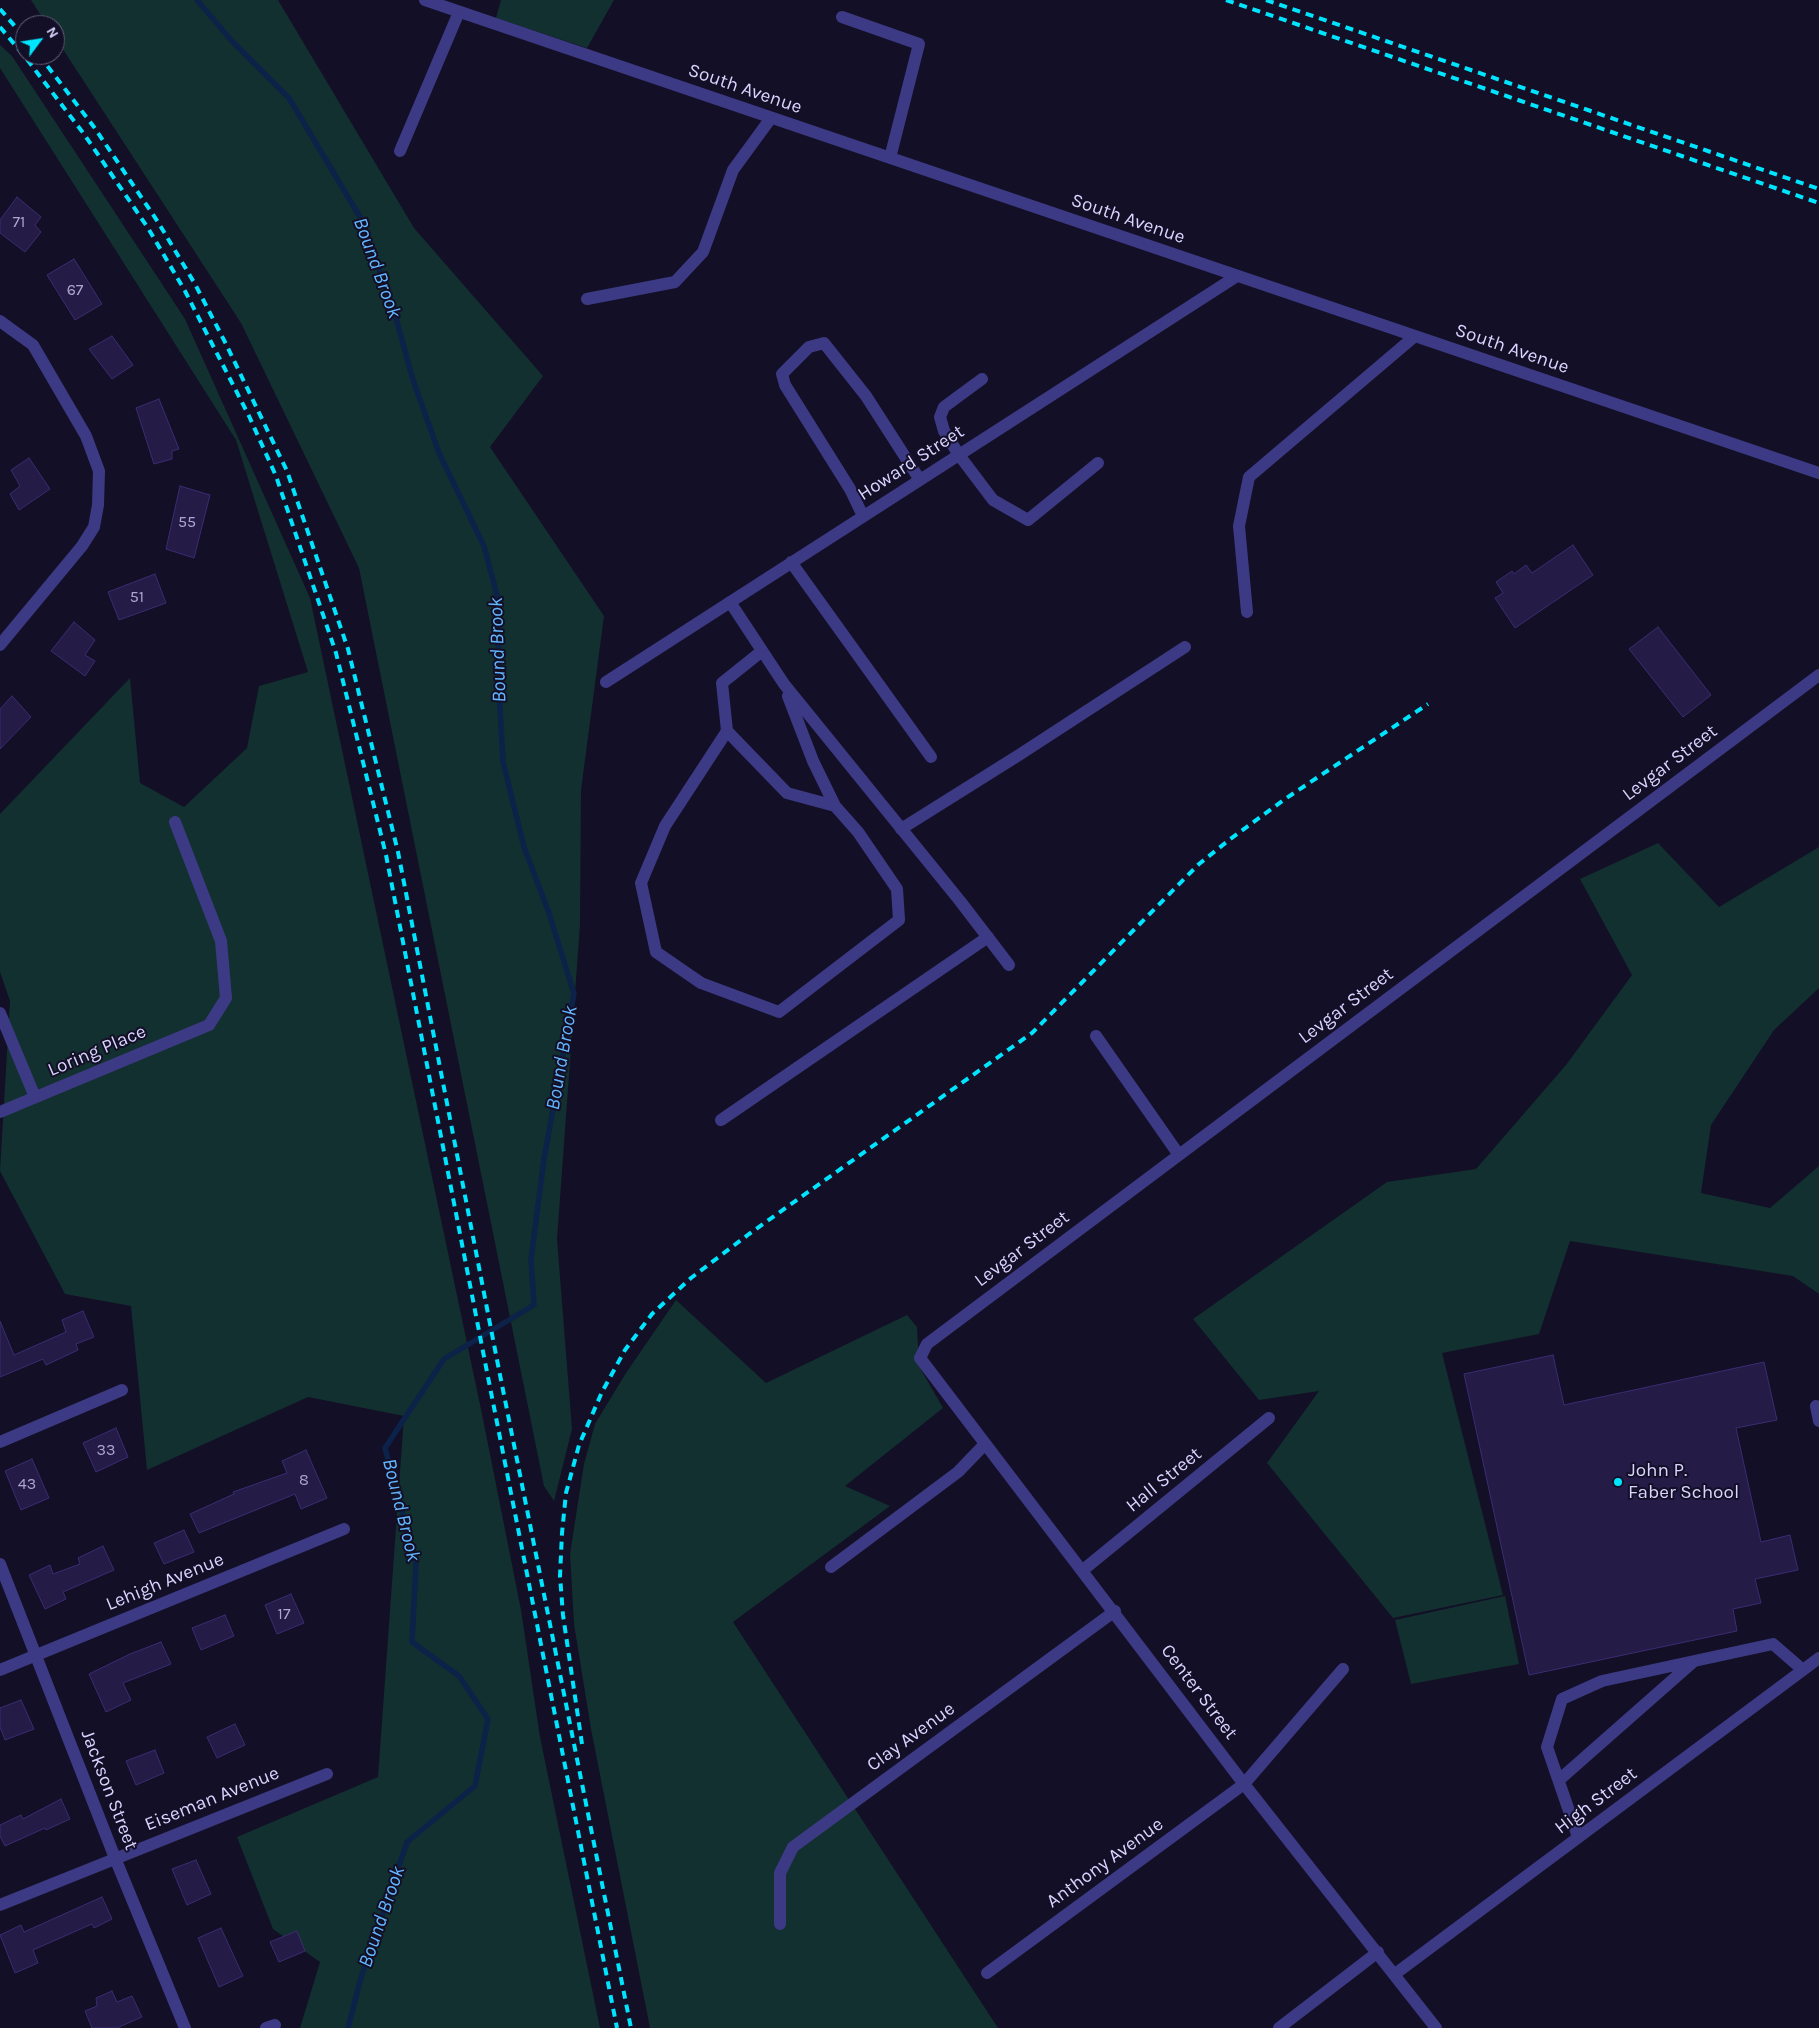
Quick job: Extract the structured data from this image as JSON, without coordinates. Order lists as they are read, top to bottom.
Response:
{
  "streets": {
    "street": [
      "South Avenue",
      "Howard Street",
      "Levgar Street",
      "Loring Place",
      "Hall Street",
      "Lehigh Avenue",
      "Center Street",
      "Clay Avenue",
      "Jackson Street",
      "Eiseman Avenue",
      "High Street",
      "Anthony Avenue"
    ]
  },
  "crossings": [
    ["South Avenue", "Howard Street"],
    ["Levgar Street", "Center Street"],
    ["Hall Street", "Center Street"],
    ["Lehigh Avenue", "Jackson Street"],
    ["Center Street", "Clay Avenue"],
    ["Center Street", "High Street"],
    ["Center Street", "Anthony Avenue"],
    ["Jackson Street", "Eiseman Avenue"]
  ],
  "water": ["Bound Brook"],
  "places": ["John P. Faber School"],
  "house_numbers": [
    "71",
    "67",
    "55",
    "51",
    "33",
    "8",
    "43",
    "17"
  ],
  "north": "top right"
}
